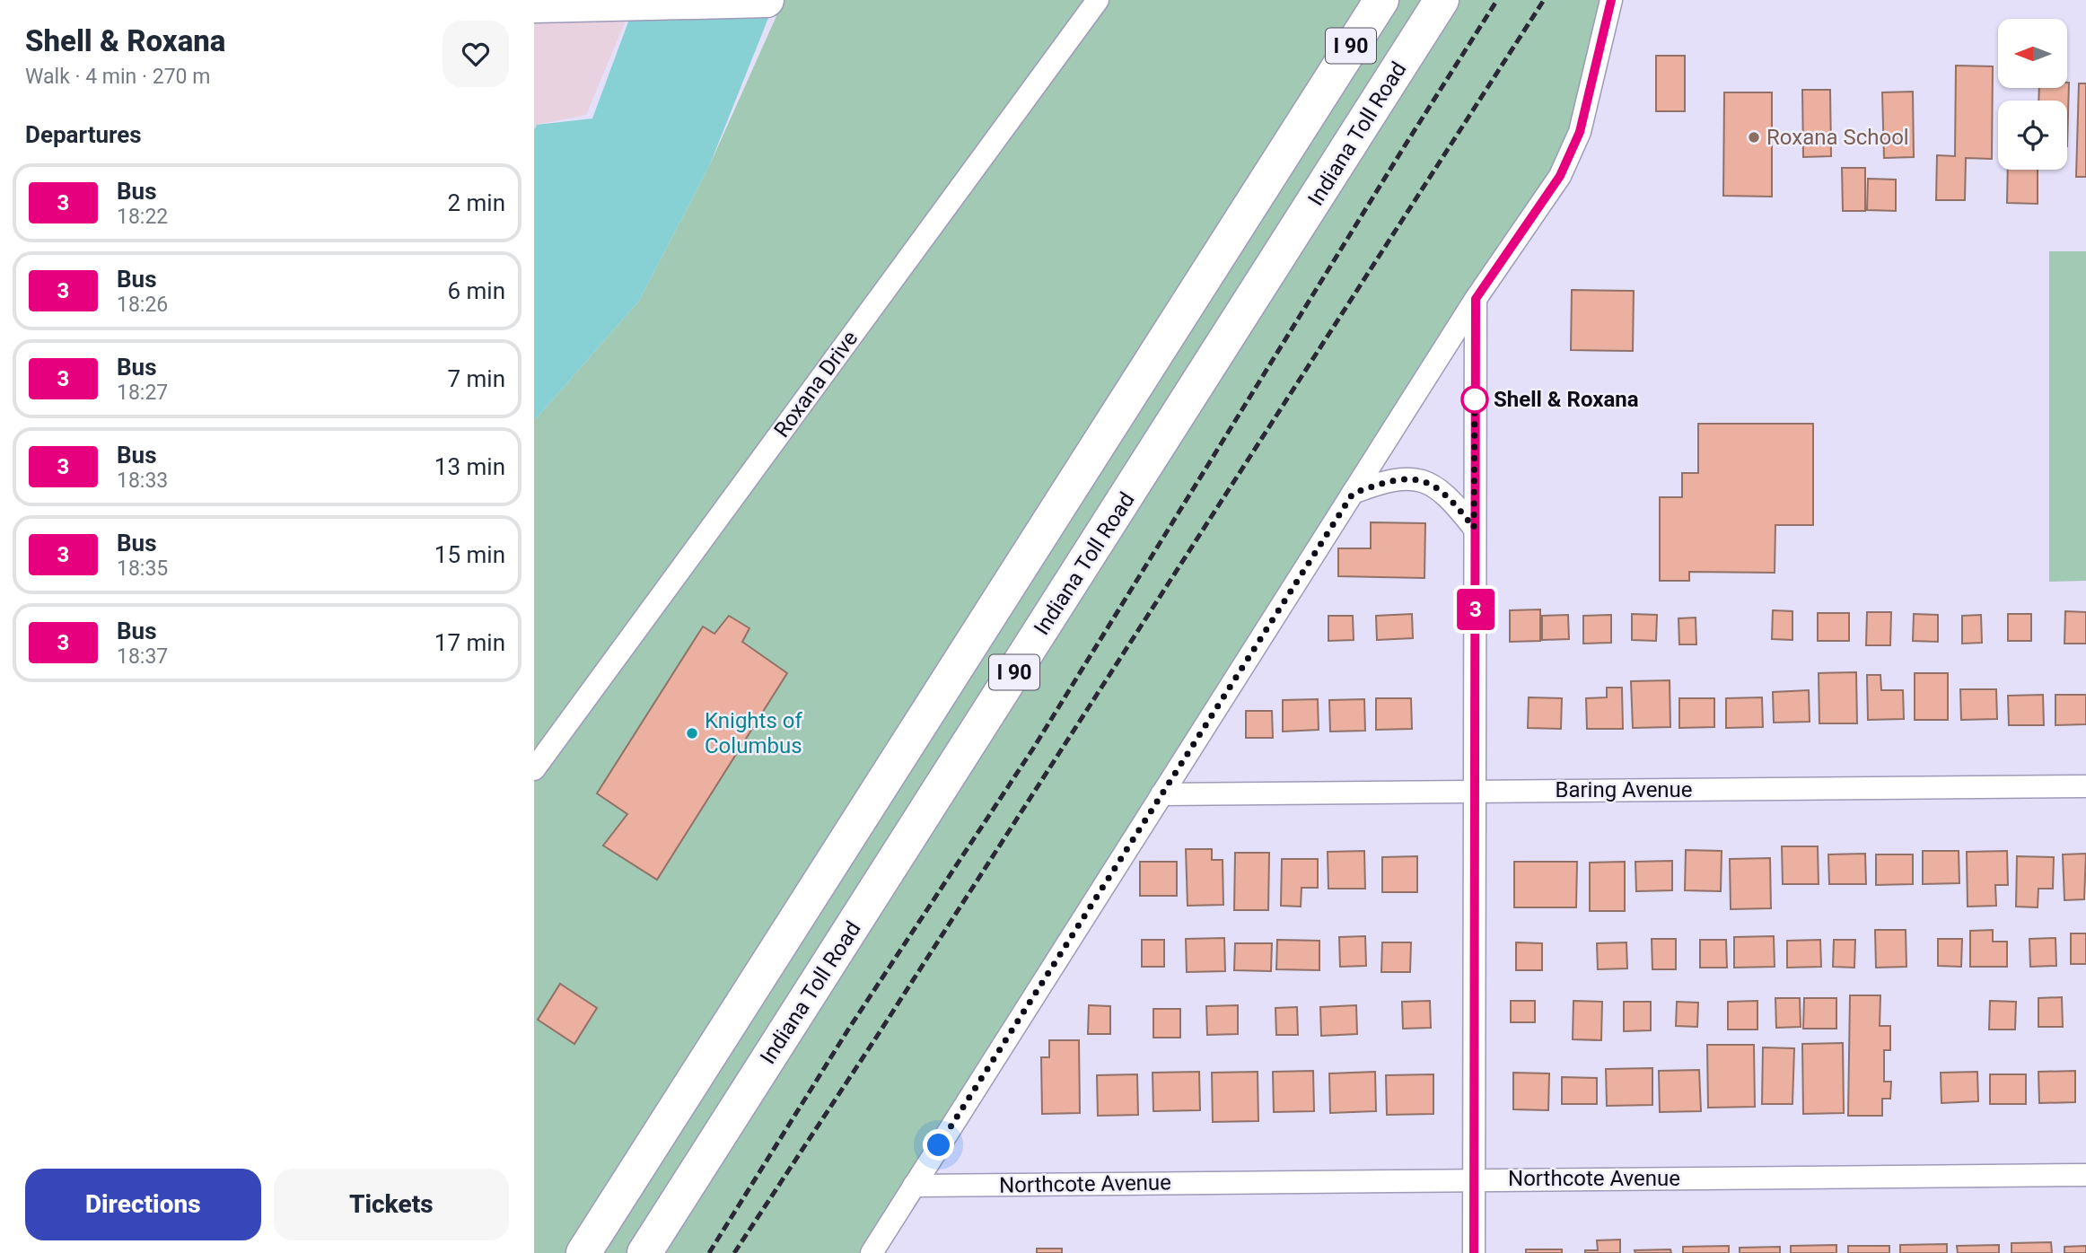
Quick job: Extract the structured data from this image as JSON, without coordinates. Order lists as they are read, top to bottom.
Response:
{
  "streets": {
    "main road": ["I 90", "Indiana Toll Road"],
    "street": ["Roxana Drive", "Baring Avenue", "Northcote Avenue"]
  },
  "places": ["Roxana School", "Shell & Roxana", "Knights of Columbus"],
  "lines": ["bus line 3"],
  "north": "left",
  "page": {
    "heading": [
      ["Shell & Roxana", "Walk · 4 min · 270 m"],
      "Departures"
    ],
    "on_map": "3",
    "list": [
      {
        "mark": "3",
        "name": "Bus",
        "note": "18:22",
        "value": "2 min"
      },
      {
        "mark": "3",
        "name": "Bus",
        "note": "18:26",
        "value": "6 min"
      },
      {
        "mark": "3",
        "name": "Bus",
        "note": "18:27",
        "value": "7 min"
      },
      {
        "mark": "3",
        "name": "Bus",
        "note": "18:33",
        "value": "13 min"
      },
      {
        "mark": "3",
        "name": "Bus",
        "note": "18:35",
        "value": "15 min"
      },
      {
        "mark": "3",
        "name": "Bus",
        "note": "18:37",
        "value": "17 min"
      }
    ],
    "buttons": ["Directions", "Tickets"]
  }
}
